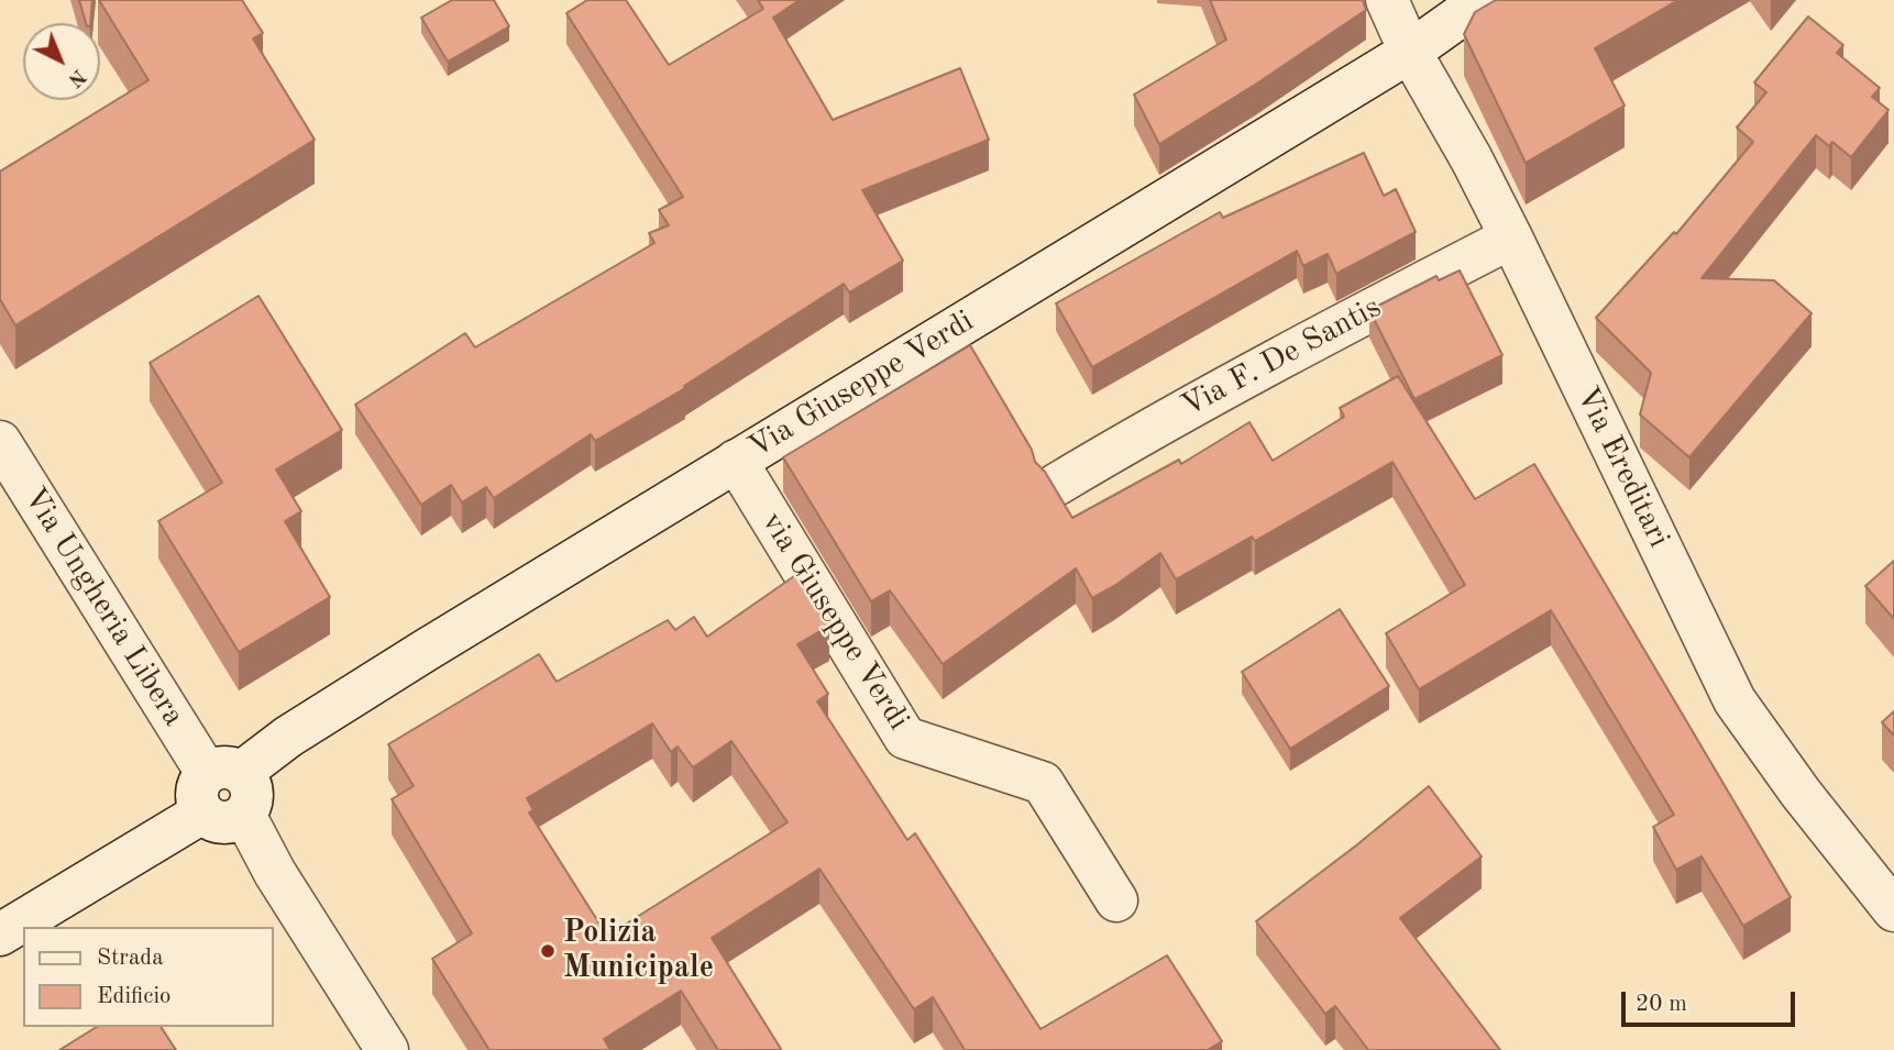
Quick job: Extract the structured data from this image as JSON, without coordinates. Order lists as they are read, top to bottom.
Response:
{
  "streets": {
    "street": [
      "Via F. De Santis",
      "Via Giuseppe Verdi",
      "Via Ereditari",
      "Via Ungheria Libera",
      "via Giuseppe Verdi"
    ]
  },
  "crossings": [
    ["Via F. De Santis", "Via Ereditari"],
    ["Via Giuseppe Verdi", "Via Ereditari"],
    ["Via Giuseppe Verdi", "Via Ungheria Libera"],
    ["Via Giuseppe Verdi", "via Giuseppe Verdi"]
  ],
  "places": ["Polizia Municipale"],
  "legend": ["Strada", "Edificio"],
  "scale_bar": "20 m",
  "north": "bottom right"
}
